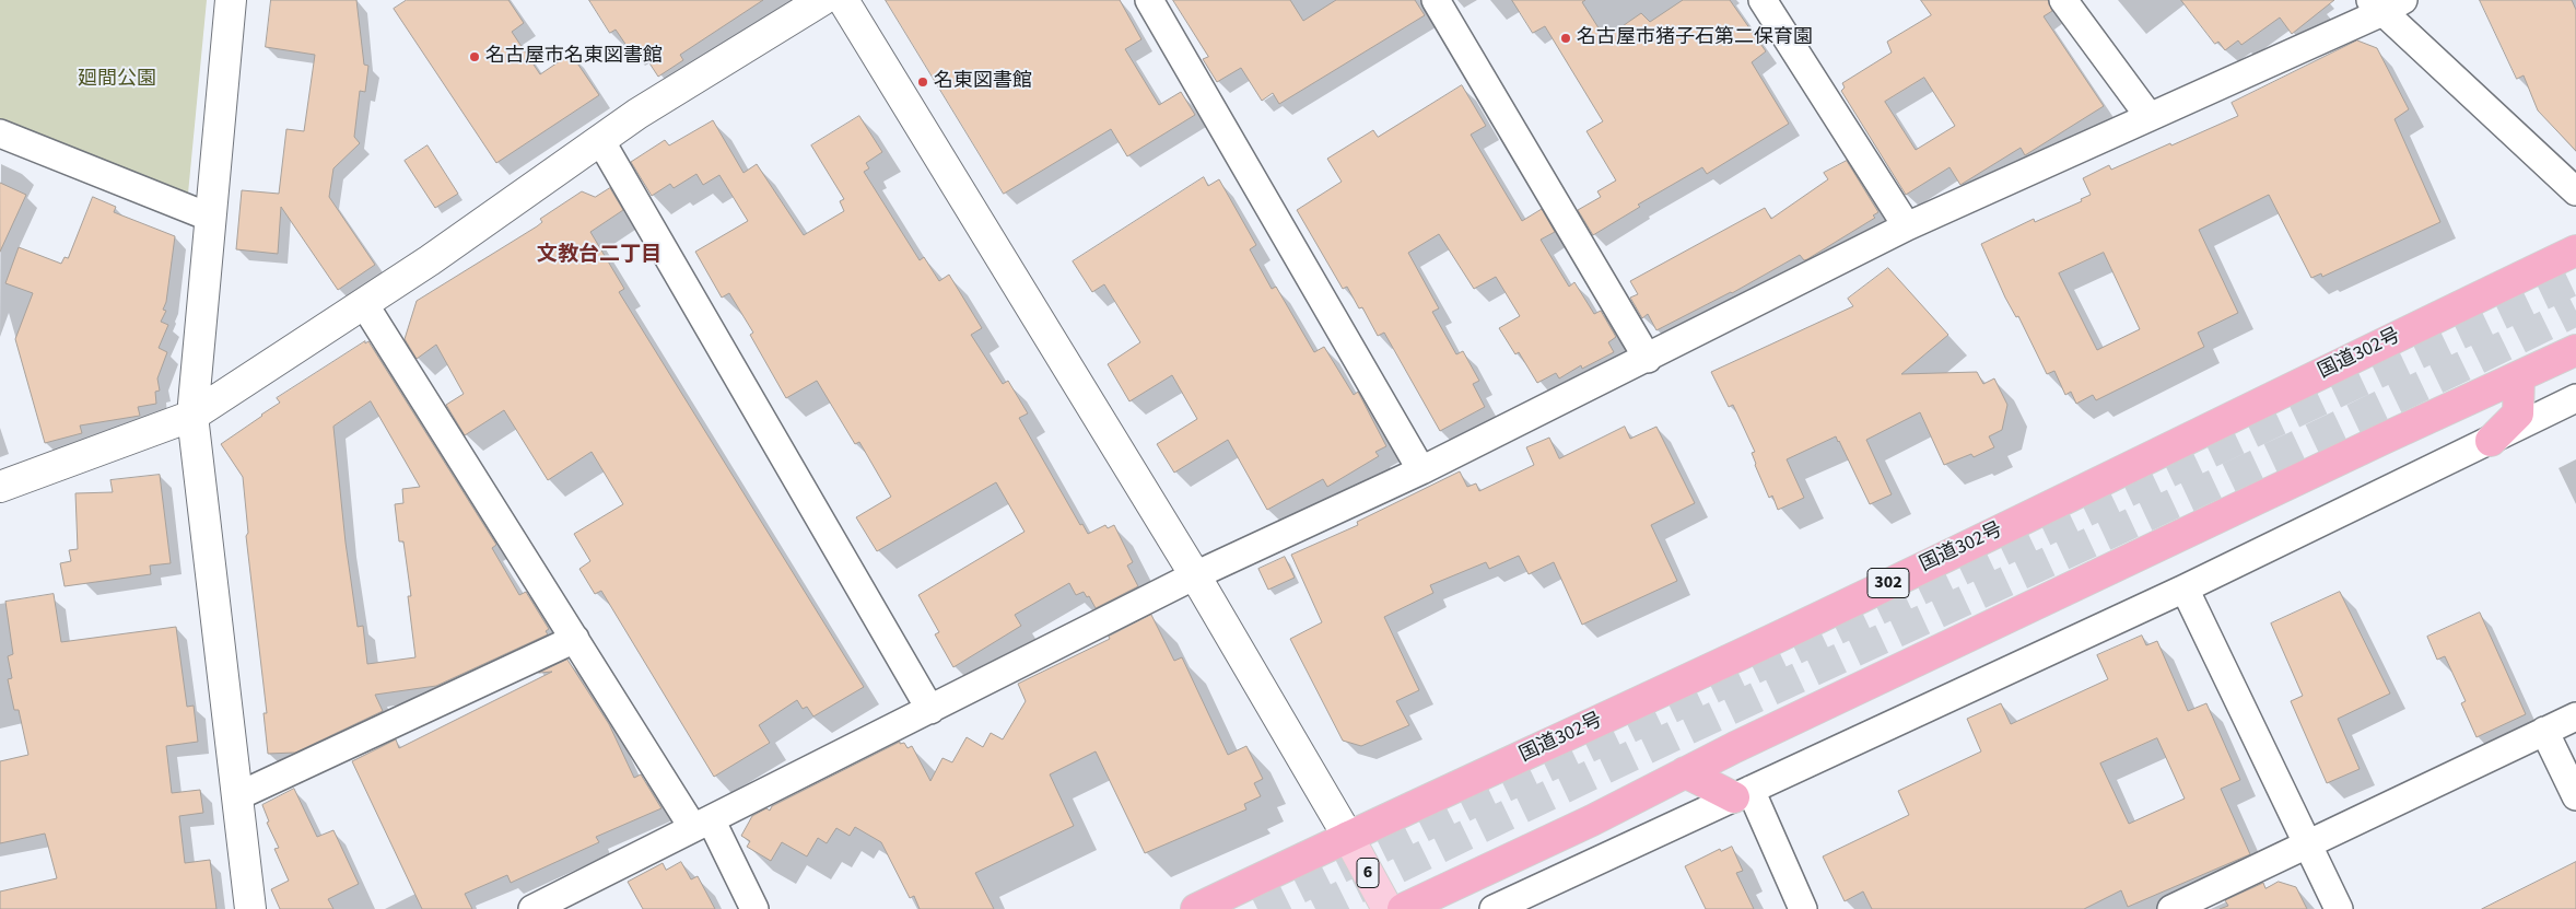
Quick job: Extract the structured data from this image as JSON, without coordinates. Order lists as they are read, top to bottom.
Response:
{
  "streets": {
    "highway": ["国道302号", "302"],
    "main road": ["6"]
  },
  "crossings": [
    ["国道302号", "6"]
  ],
  "districts": ["文教台二丁目"],
  "parks": ["廻間公園"],
  "places": ["名古屋市猪子石第二保育園", "名古屋市名東図書館", "名東図書館"]
}
